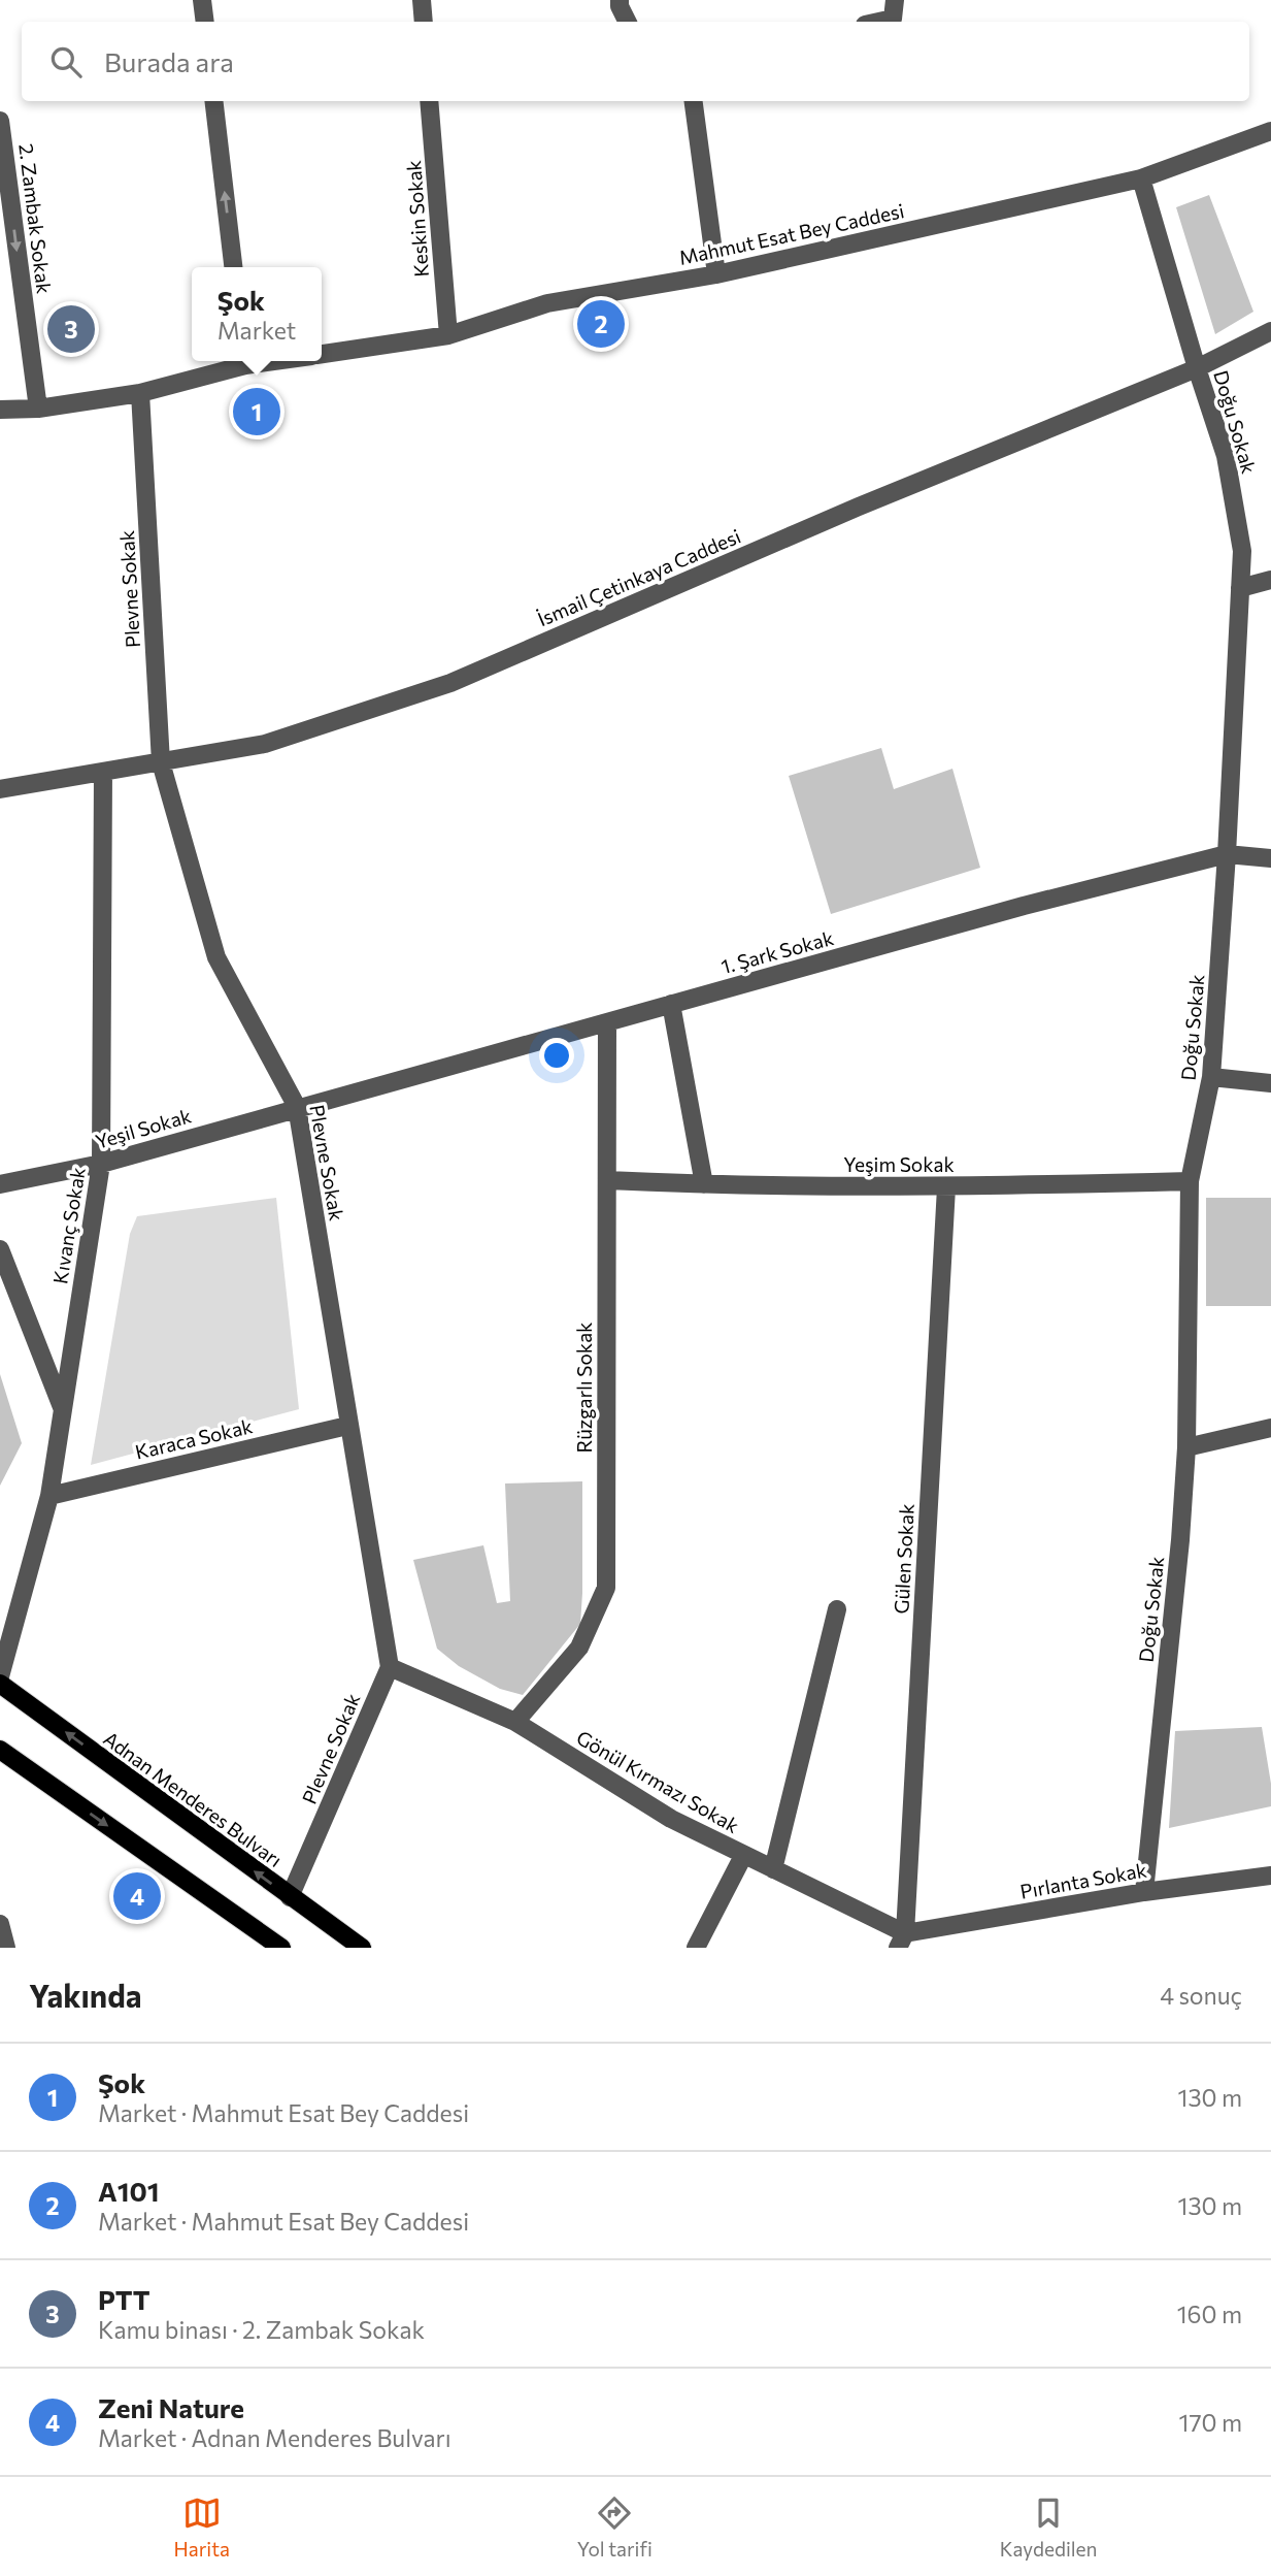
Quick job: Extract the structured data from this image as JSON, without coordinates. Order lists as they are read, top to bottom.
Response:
{
  "streets": {
    "main road": ["Adnan Menderes Bulvarı"],
    "street": [
      "2. Zambak Sokak",
      "Keskin Sokak",
      "Mahmut Esat Bey Caddesi",
      "Doğu Sokak",
      "İsmail Çetinkaya Caddesi",
      "Plevne Sokak",
      "1. Şark Sokak",
      "Yeşil Sokak",
      "Yeşim Sokak",
      "Kıvanç Sokak",
      "Rüzgarlı Sokak",
      "Karaca Sokak",
      "Gülen Sokak",
      "Gönül Kırmazı Sokak",
      "Pırlanta Sokak"
    ]
  },
  "crossings": [
    ["2. Zambak Sokak", "Mahmut Esat Bey Caddesi"],
    ["Keskin Sokak", "Mahmut Esat Bey Caddesi"],
    ["Mahmut Esat Bey Caddesi", "Doğu Sokak"],
    ["Mahmut Esat Bey Caddesi", "Plevne Sokak"],
    ["Doğu Sokak", "İsmail Çetinkaya Caddesi"],
    ["Doğu Sokak", "1. Şark Sokak"],
    ["Doğu Sokak", "Yeşim Sokak"],
    ["Doğu Sokak", "Pırlanta Sokak"],
    ["İsmail Çetinkaya Caddesi", "Plevne Sokak"],
    ["İsmail Çetinkaya Caddesi", "Kıvanç Sokak"],
    ["Plevne Sokak", "1. Şark Sokak"],
    ["Plevne Sokak", "Yeşil Sokak"],
    ["Plevne Sokak", "Karaca Sokak"],
    ["Plevne Sokak", "Gönül Kırmazı Sokak"],
    ["Plevne Sokak", "Adnan Menderes Bulvarı"],
    ["1. Şark Sokak", "Yeşil Sokak"],
    ["1. Şark Sokak", "Rüzgarlı Sokak"],
    ["Yeşil Sokak", "Kıvanç Sokak"],
    ["Yeşim Sokak", "Rüzgarlı Sokak"],
    ["Yeşim Sokak", "Gülen Sokak"],
    ["Kıvanç Sokak", "Karaca Sokak"],
    ["Rüzgarlı Sokak", "Gönül Kırmazı Sokak"],
    ["Gülen Sokak", "Gönül Kırmazı Sokak"],
    ["Gülen Sokak", "Pırlanta Sokak"],
    ["Gönül Kırmazı Sokak", "Pırlanta Sokak"]
  ],
  "one_way": ["2. Zambak Sokak"],
  "page": {
    "search": "Burada ara",
    "popup": ["Şok", "Market"],
    "pins": [
      "2",
      "3",
      "1",
      "4"
    ],
    "heading": ["Yakında", "4 sonuç"],
    "list": [
      {
        "mark": "1",
        "name": "Şok",
        "note": "Market · Mahmut Esat Bey Caddesi",
        "value": "130 m"
      },
      {
        "mark": "2",
        "name": "A101",
        "note": "Market · Mahmut Esat Bey Caddesi",
        "value": "130 m"
      },
      {
        "mark": "3",
        "name": "PTT",
        "note": "Kamu binası · 2. Zambak Sokak",
        "value": "160 m"
      },
      {
        "mark": "4",
        "name": "Zeni Nature",
        "note": "Market · Adnan Menderes Bulvarı",
        "value": "170 m"
      }
    ],
    "nav": ["Harita", "Yol tarifi", "Kaydedilen"]
  }
}
